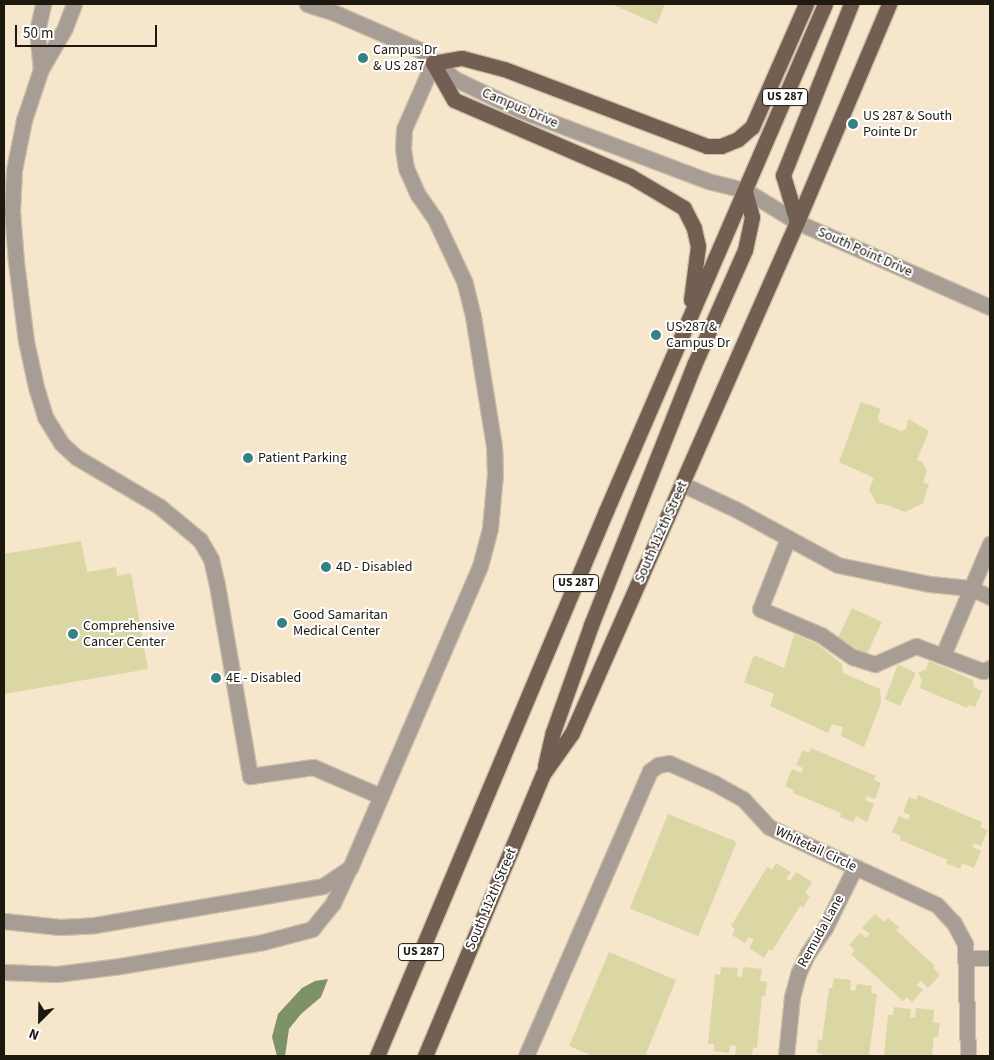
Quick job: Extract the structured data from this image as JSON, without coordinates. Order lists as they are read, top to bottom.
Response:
{
  "streets": {
    "main road": ["US 287", "South 112th Street"],
    "street": [
      "Campus Drive",
      "South Point Drive",
      "Whitetail Circle",
      "Remuda Lane"
    ]
  },
  "crossings": [
    ["US 287", "Campus Drive"],
    ["US 287", "South Point Drive"],
    ["Campus Drive", "South Point Drive"],
    ["South Point Drive", "South 112th Street"],
    ["Whitetail Circle", "Remuda Lane"]
  ],
  "places": [
    "Campus Dr & US 287",
    "US 287 & South Pointe Dr",
    "US 287 & Campus Dr",
    "Patient Parking",
    "4D - Disabled",
    "Good Samaritan Medical Center",
    "Comprehensive Cancer Center",
    "4E - Disabled"
  ],
  "scale_bar": "50 m",
  "north": "bottom left"
}
